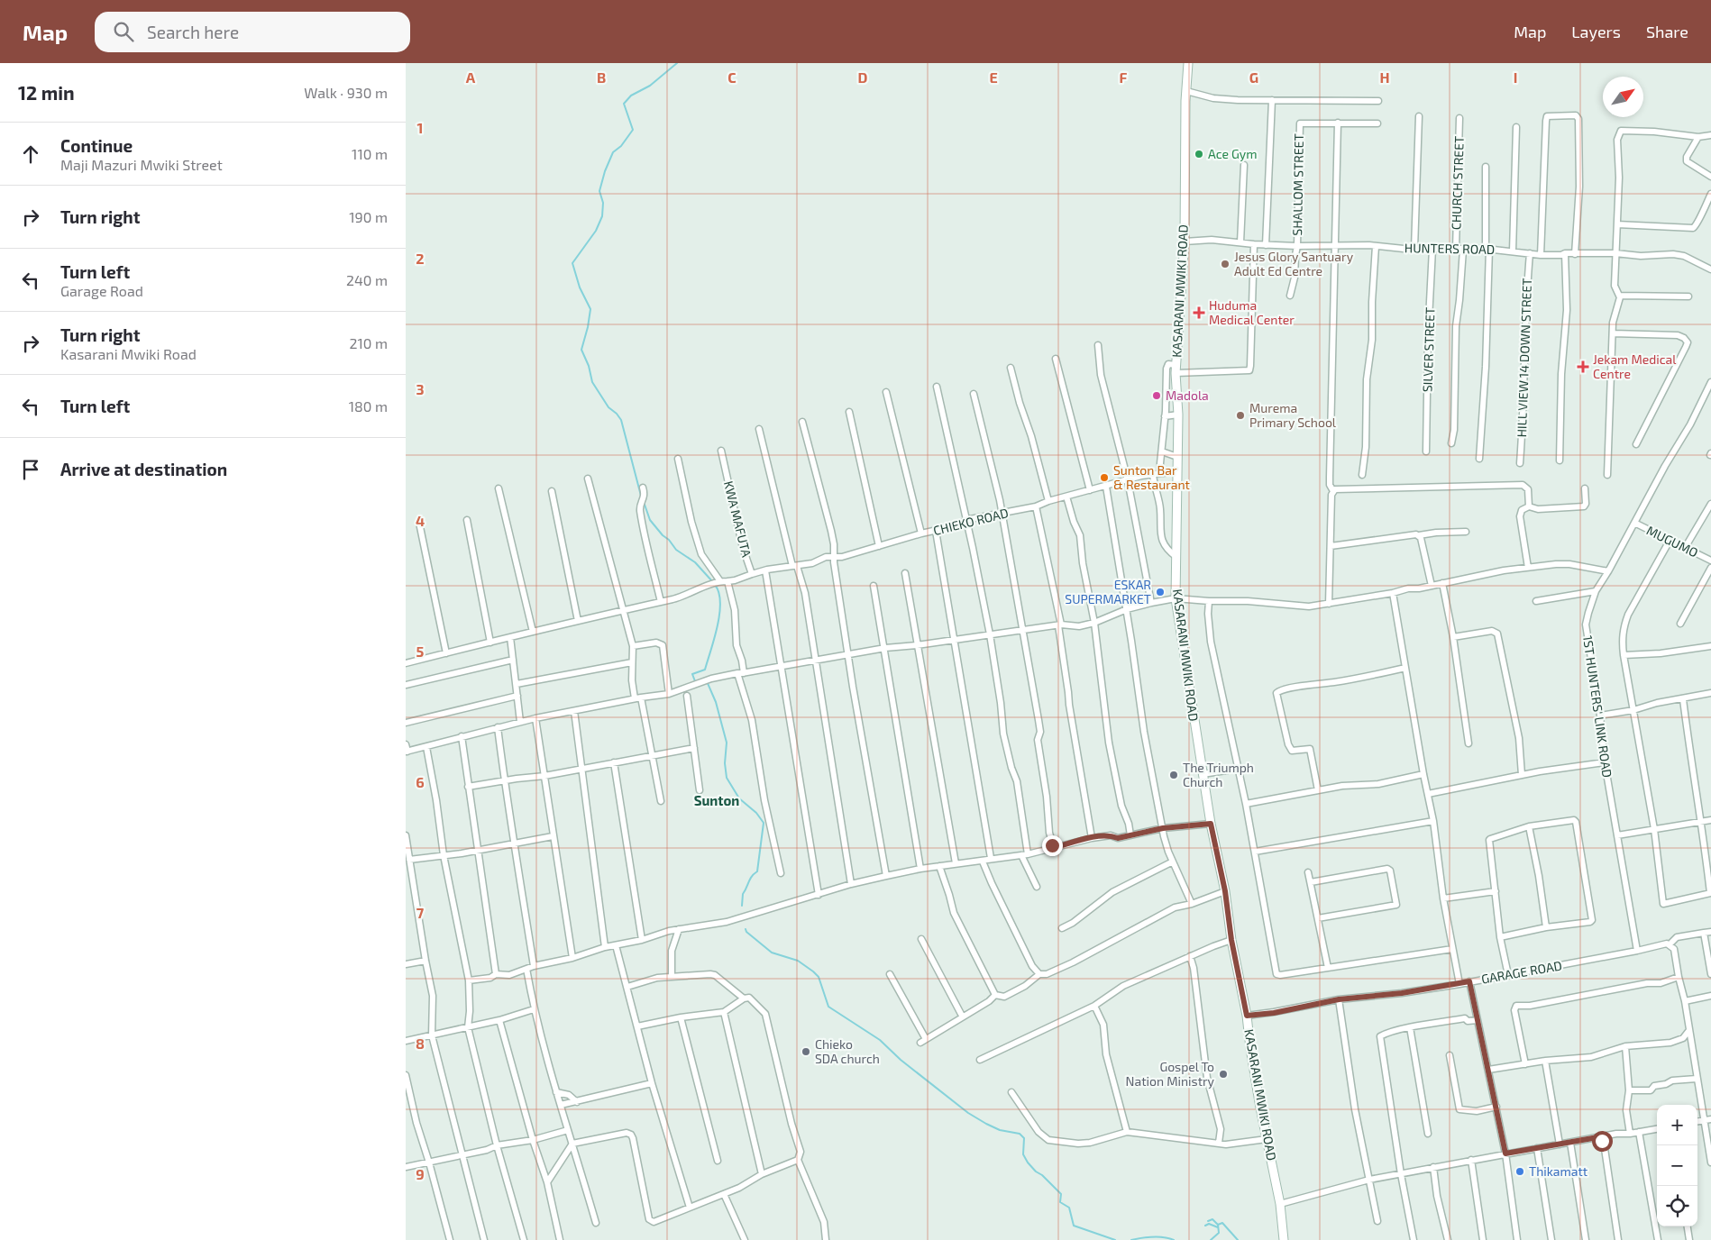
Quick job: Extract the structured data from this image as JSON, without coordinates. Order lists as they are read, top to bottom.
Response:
{
  "streets": {
    "main road": ["KASARANI MWIKI ROAD"],
    "street": [
      "CHURCH STREET",
      "SHALLOM STREET",
      "HUNTERS ROAD",
      "SILVER STREET",
      "HILL VIEW 14 DOWN STREET",
      "KWA MAFUTA",
      "CHIEKO ROAD",
      "MUGUMO",
      "1ST HUNTERS' LINK ROAD",
      "GARAGE ROAD"
    ]
  },
  "crossings": [
    ["CHURCH STREET", "HUNTERS ROAD"],
    ["SHALLOM STREET", "HUNTERS ROAD"],
    ["HUNTERS ROAD", "KASARANI MWIKI ROAD"],
    ["HUNTERS ROAD", "SILVER STREET"],
    ["HUNTERS ROAD", "HILL VIEW 14 DOWN STREET"],
    ["KASARANI MWIKI ROAD", "CHIEKO ROAD"],
    ["KASARANI MWIKI ROAD", "GARAGE ROAD"],
    ["KWA MAFUTA", "CHIEKO ROAD"],
    ["MUGUMO", "1ST HUNTERS' LINK ROAD"],
    ["1ST HUNTERS' LINK ROAD", "GARAGE ROAD"]
  ],
  "districts": ["Sunton"],
  "places": {
    "other": [
      "Ace Gym",
      "Jesus Glory Santuary Adult Ed Centre",
      "Madola",
      "Murema Primary School",
      "Sunton Bar & Restaurant",
      "ESKAR SUPERMARKET",
      "The Triumph Church",
      "Chieko SDA church",
      "Gospel To Nation Ministry",
      "Thikamatt"
    ],
    "health": ["Huduma Medical Center", "Jekam Medical Centre"]
  },
  "north": "top right",
  "page": {
    "header": "Map",
    "search": "Search here",
    "nav": ["Map", "Layers", "Share"],
    "heading": ["12 min", "Walk · 930 m"],
    "list": [
      ["Continue", "Maji Mazuri Mwiki Street", "110 m"],
      ["Turn right", "190 m"],
      ["Turn left", "Garage Road", "240 m"],
      ["Turn right", "Kasarani Mwiki Road", "210 m"],
      ["Turn left", "180 m"],
      "Arrive at destination"
    ],
    "map_buttons": ["+", "−"]
  },
  "grid": {
    "columns": [
      "A",
      "B",
      "C",
      "D",
      "E",
      "F",
      "G",
      "H",
      "I"
    ],
    "rows": [
      "1",
      "2",
      "3",
      "4",
      "5",
      "6",
      "7",
      "8",
      "9"
    ]
  }
}
